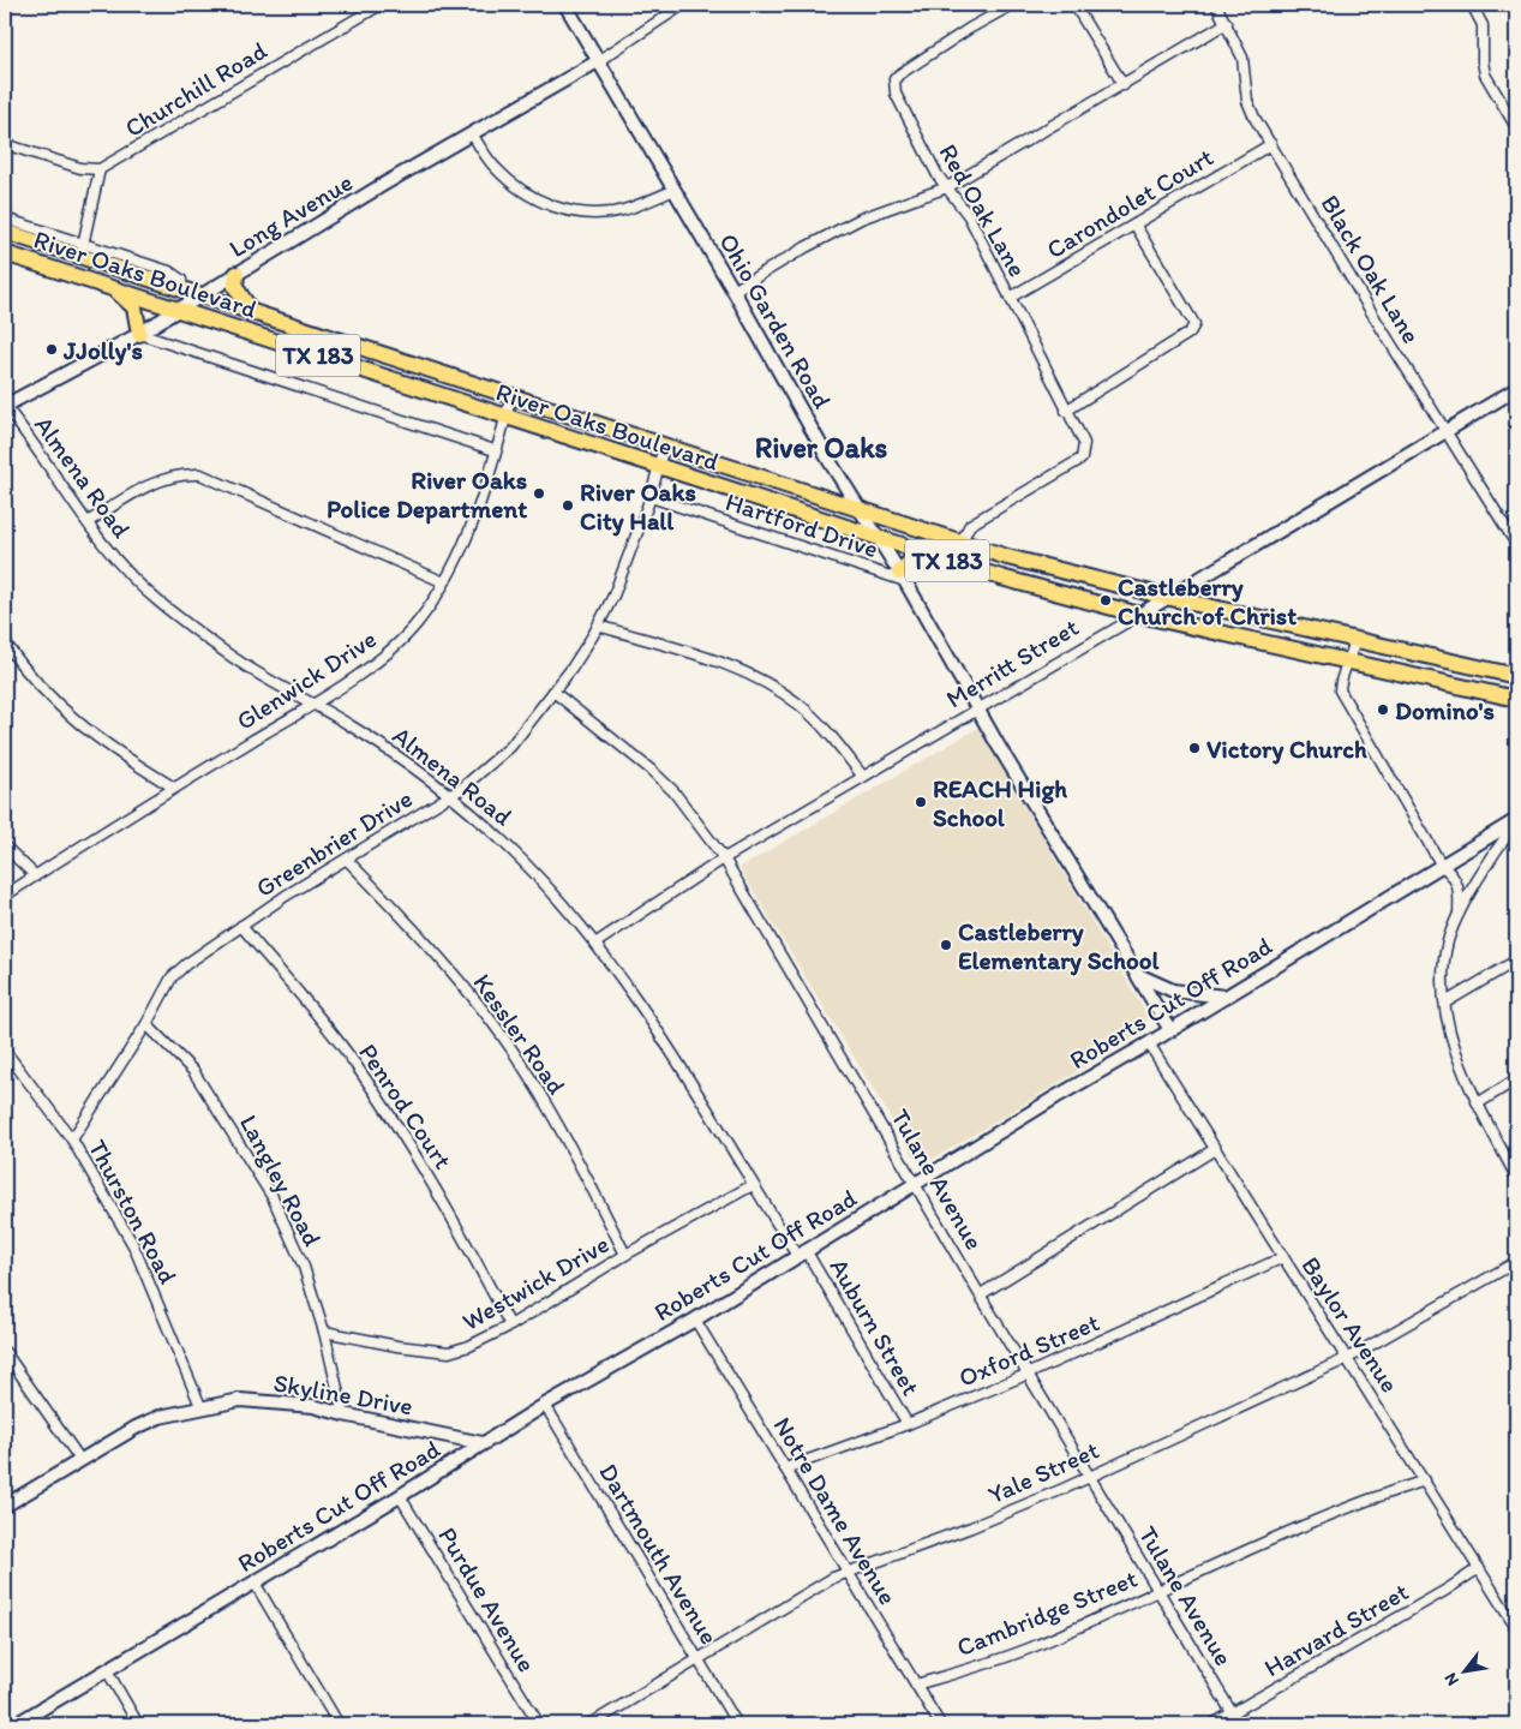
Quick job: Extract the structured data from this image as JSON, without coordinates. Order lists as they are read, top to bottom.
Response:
{
  "streets": {
    "main road": ["River Oaks Boulevard", "TX 183"],
    "street": [
      "Churchill Road",
      "Carondolet Court",
      "Red Oak Lane",
      "Long Avenue",
      "Black Oak Lane",
      "Ohio Garden Road",
      "Almena Road",
      "Hartford Drive",
      "Merritt Street",
      "Glenwick Drive",
      "Greenbrier Drive",
      "Roberts Cut Off Road",
      "Kessler Road",
      "Penrod Court",
      "Tulane Avenue",
      "Langley Road",
      "Thurston Road",
      "Westwick Drive",
      "Baylor Avenue",
      "Auburn Street",
      "Oxford Street",
      "Skyline Drive",
      "Yale Street",
      "Notre Dame Avenue",
      "Dartmouth Avenue",
      "Purdue Avenue",
      "Cambridge Street",
      "Harvard Street"
    ]
  },
  "crossings": [
    ["Carondolet Court", "Red Oak Lane"],
    ["Carondolet Court", "Black Oak Lane"],
    ["Red Oak Lane", "River Oaks Boulevard"],
    ["Long Avenue", "River Oaks Boulevard"],
    ["Long Avenue", "Ohio Garden Road"],
    ["Long Avenue", "Almena Road"],
    ["Black Oak Lane", "Merritt Street"],
    ["River Oaks Boulevard", "Ohio Garden Road"],
    ["River Oaks Boulevard", "Merritt Street"],
    ["River Oaks Boulevard", "Glenwick Drive"],
    ["River Oaks Boulevard", "Greenbrier Drive"],
    ["Ohio Garden Road", "Hartford Drive"],
    ["Ohio Garden Road", "Merritt Street"],
    ["Ohio Garden Road", "Roberts Cut Off Road"],
    ["Almena Road", "Merritt Street"],
    ["Almena Road", "Glenwick Drive"],
    ["Almena Road", "Greenbrier Drive"],
    ["Almena Road", "Roberts Cut Off Road"],
    ["Almena Road", "Westwick Drive"],
    ["Almena Road", "Auburn Street"],
    ["Hartford Drive", "Greenbrier Drive"],
    ["Merritt Street", "Tulane Avenue"],
    ["Greenbrier Drive", "Kessler Road"],
    ["Greenbrier Drive", "Penrod Court"],
    ["Greenbrier Drive", "Tulane Avenue"],
    ["Greenbrier Drive", "Langley Road"],
    ["Greenbrier Drive", "Thurston Road"],
    ["Roberts Cut Off Road", "Tulane Avenue"],
    ["Roberts Cut Off Road", "Baylor Avenue"],
    ["Roberts Cut Off Road", "Auburn Street"],
    ["Roberts Cut Off Road", "Skyline Drive"],
    ["Roberts Cut Off Road", "Notre Dame Avenue"],
    ["Roberts Cut Off Road", "Dartmouth Avenue"],
    ["Roberts Cut Off Road", "Purdue Avenue"],
    ["Kessler Road", "Westwick Drive"],
    ["Penrod Court", "Westwick Drive"],
    ["Tulane Avenue", "Oxford Street"],
    ["Tulane Avenue", "Yale Street"],
    ["Tulane Avenue", "Cambridge Street"],
    ["Tulane Avenue", "Harvard Street"],
    ["Langley Road", "Westwick Drive"],
    ["Langley Road", "Skyline Drive"],
    ["Thurston Road", "Skyline Drive"],
    ["Baylor Avenue", "Oxford Street"],
    ["Baylor Avenue", "Yale Street"],
    ["Baylor Avenue", "Cambridge Street"],
    ["Baylor Avenue", "Harvard Street"],
    ["Auburn Street", "Oxford Street"],
    ["Oxford Street", "Notre Dame Avenue"],
    ["Yale Street", "Notre Dame Avenue"],
    ["Yale Street", "Dartmouth Avenue"],
    ["Notre Dame Avenue", "Cambridge Street"]
  ],
  "districts": ["River Oaks"],
  "places": [
    "JJolly's",
    "River Oaks Police Department",
    "River Oaks City Hall",
    "Castleberry Church of Christ",
    "Domino's",
    "Victory Church",
    "REACH High School",
    "Castleberry Elementary School"
  ],
  "north": "bottom left"
}
